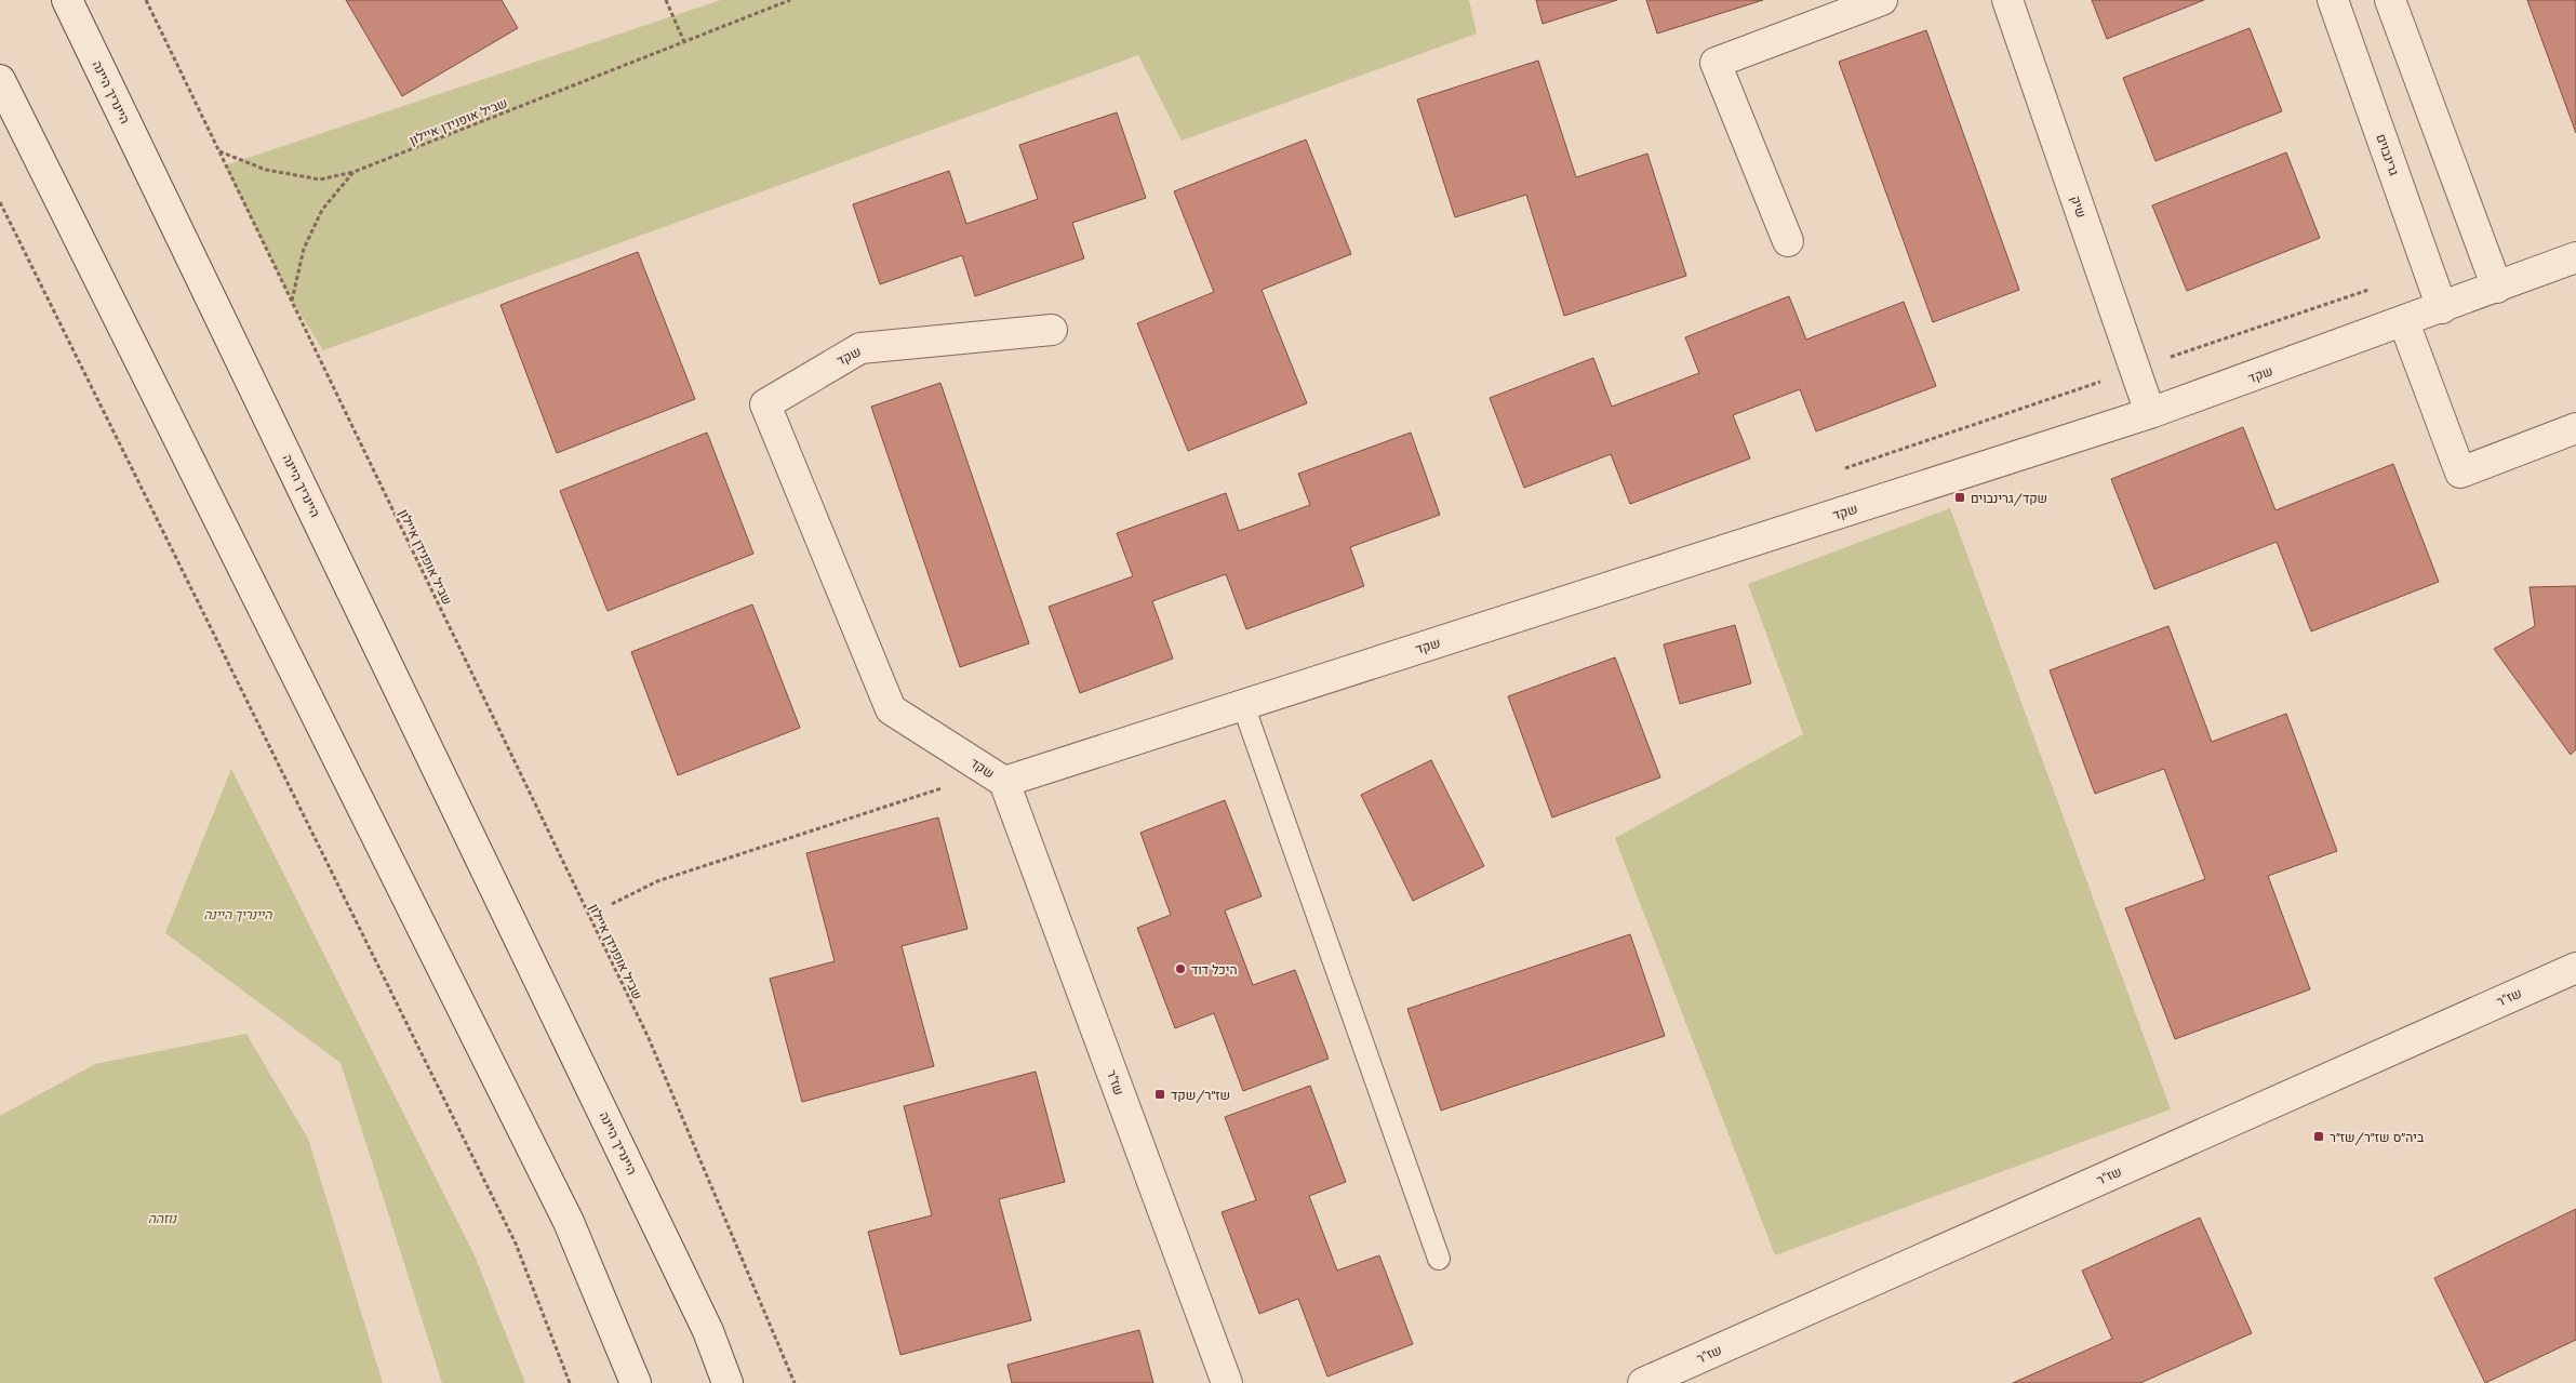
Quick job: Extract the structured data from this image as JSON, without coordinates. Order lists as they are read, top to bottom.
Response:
{
  "streets": {
    "street": [
      "היינריך היינה",
      "גרינבוים",
      "שיק",
      "שקד",
      "שז\"ר"
    ],
    "path": ["שביל אופנידן איילון"]
  },
  "crossings": [
    ["גרינבוים", "שקד"],
    ["שיק", "שקד"],
    ["שקד", "שז\"ר"]
  ],
  "parks": ["היינריך היינה", "נוזהה"],
  "places": {
    "transit": ["שקד/גרינבוים", "שז״ר/שקד", "ביה״ס שז״ר/שז״ר"],
    "other": ["היכל דוד"]
  }
}
